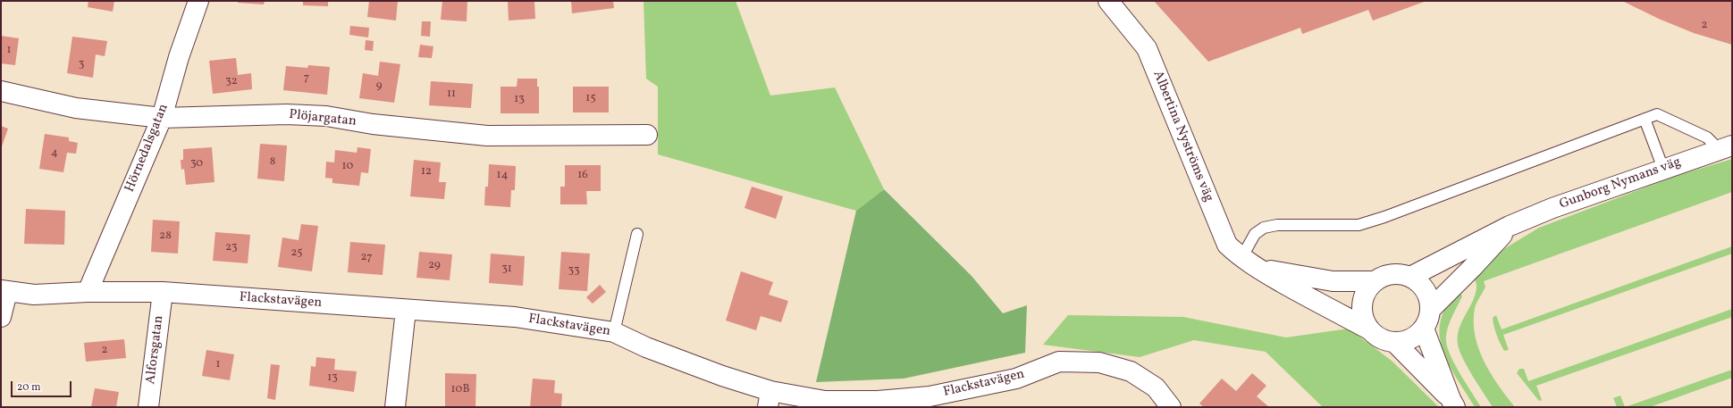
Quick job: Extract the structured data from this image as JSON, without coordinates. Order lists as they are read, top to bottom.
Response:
{
  "streets": {
    "street": [
      "Plöjargatan",
      "Albertina Nyströms väg",
      "Hörnedalsgatan",
      "Gunborg Nymans väg",
      "Flackstavägen",
      "Alforsgatan"
    ]
  },
  "crossings": [
    ["Plöjargatan", "Hörnedalsgatan"],
    ["Albertina Nyströms väg", "Gunborg Nymans väg"],
    ["Hörnedalsgatan", "Flackstavägen"],
    ["Flackstavägen", "Alforsgatan"]
  ],
  "house_numbers": [
    "2",
    "1",
    "3",
    "7",
    "32",
    "9",
    "11",
    "15",
    "13",
    "4",
    "8",
    "30",
    "10",
    "12",
    "14",
    "16",
    "28",
    "23",
    "25",
    "27",
    "29",
    "31",
    "33",
    "2",
    "1",
    "13",
    "10B"
  ],
  "scale_bar": "20 m"
}
